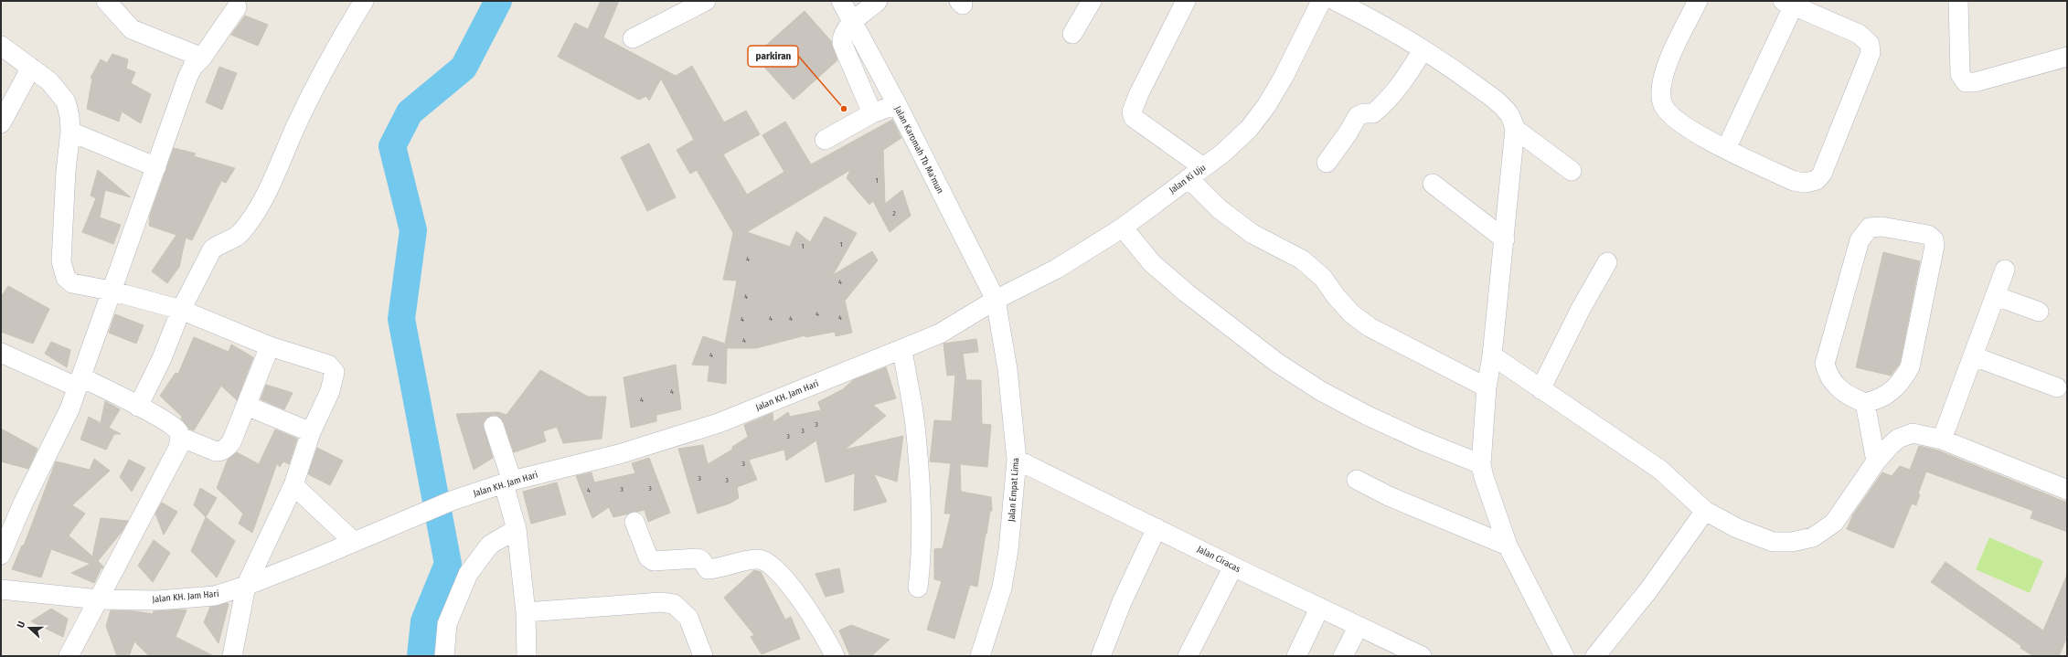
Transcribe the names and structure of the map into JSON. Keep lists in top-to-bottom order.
{
  "streets": {
    "street": [
      "Jalan Karomah Tb Ma'mun",
      "Jalan Ki Uju",
      "Jalan KH. Jam Hari",
      "Jalan Empat Lima",
      "Jalan Ciracas"
    ]
  },
  "crossings": [
    ["Jalan Karomah Tb Ma'mun", "Jalan Ki Uju"],
    ["Jalan Karomah Tb Ma'mun", "Jalan KH. Jam Hari"],
    ["Jalan Karomah Tb Ma'mun", "Jalan Empat Lima"],
    ["Jalan Ki Uju", "Jalan KH. Jam Hari"],
    ["Jalan Ki Uju", "Jalan Empat Lima"],
    ["Jalan KH. Jam Hari", "Jalan Empat Lima"],
    ["Jalan Empat Lima", "Jalan Ciracas"]
  ],
  "places": ["parkiran"],
  "house_numbers": [
    "1",
    "2",
    "1",
    "1",
    "4",
    "4",
    "4",
    "4",
    "4",
    "4",
    "4",
    "4",
    "4",
    "4",
    "4",
    "4",
    "3",
    "3",
    "3",
    "3",
    "3",
    "3",
    "3",
    "3",
    "4"
  ],
  "north": "left"
}
